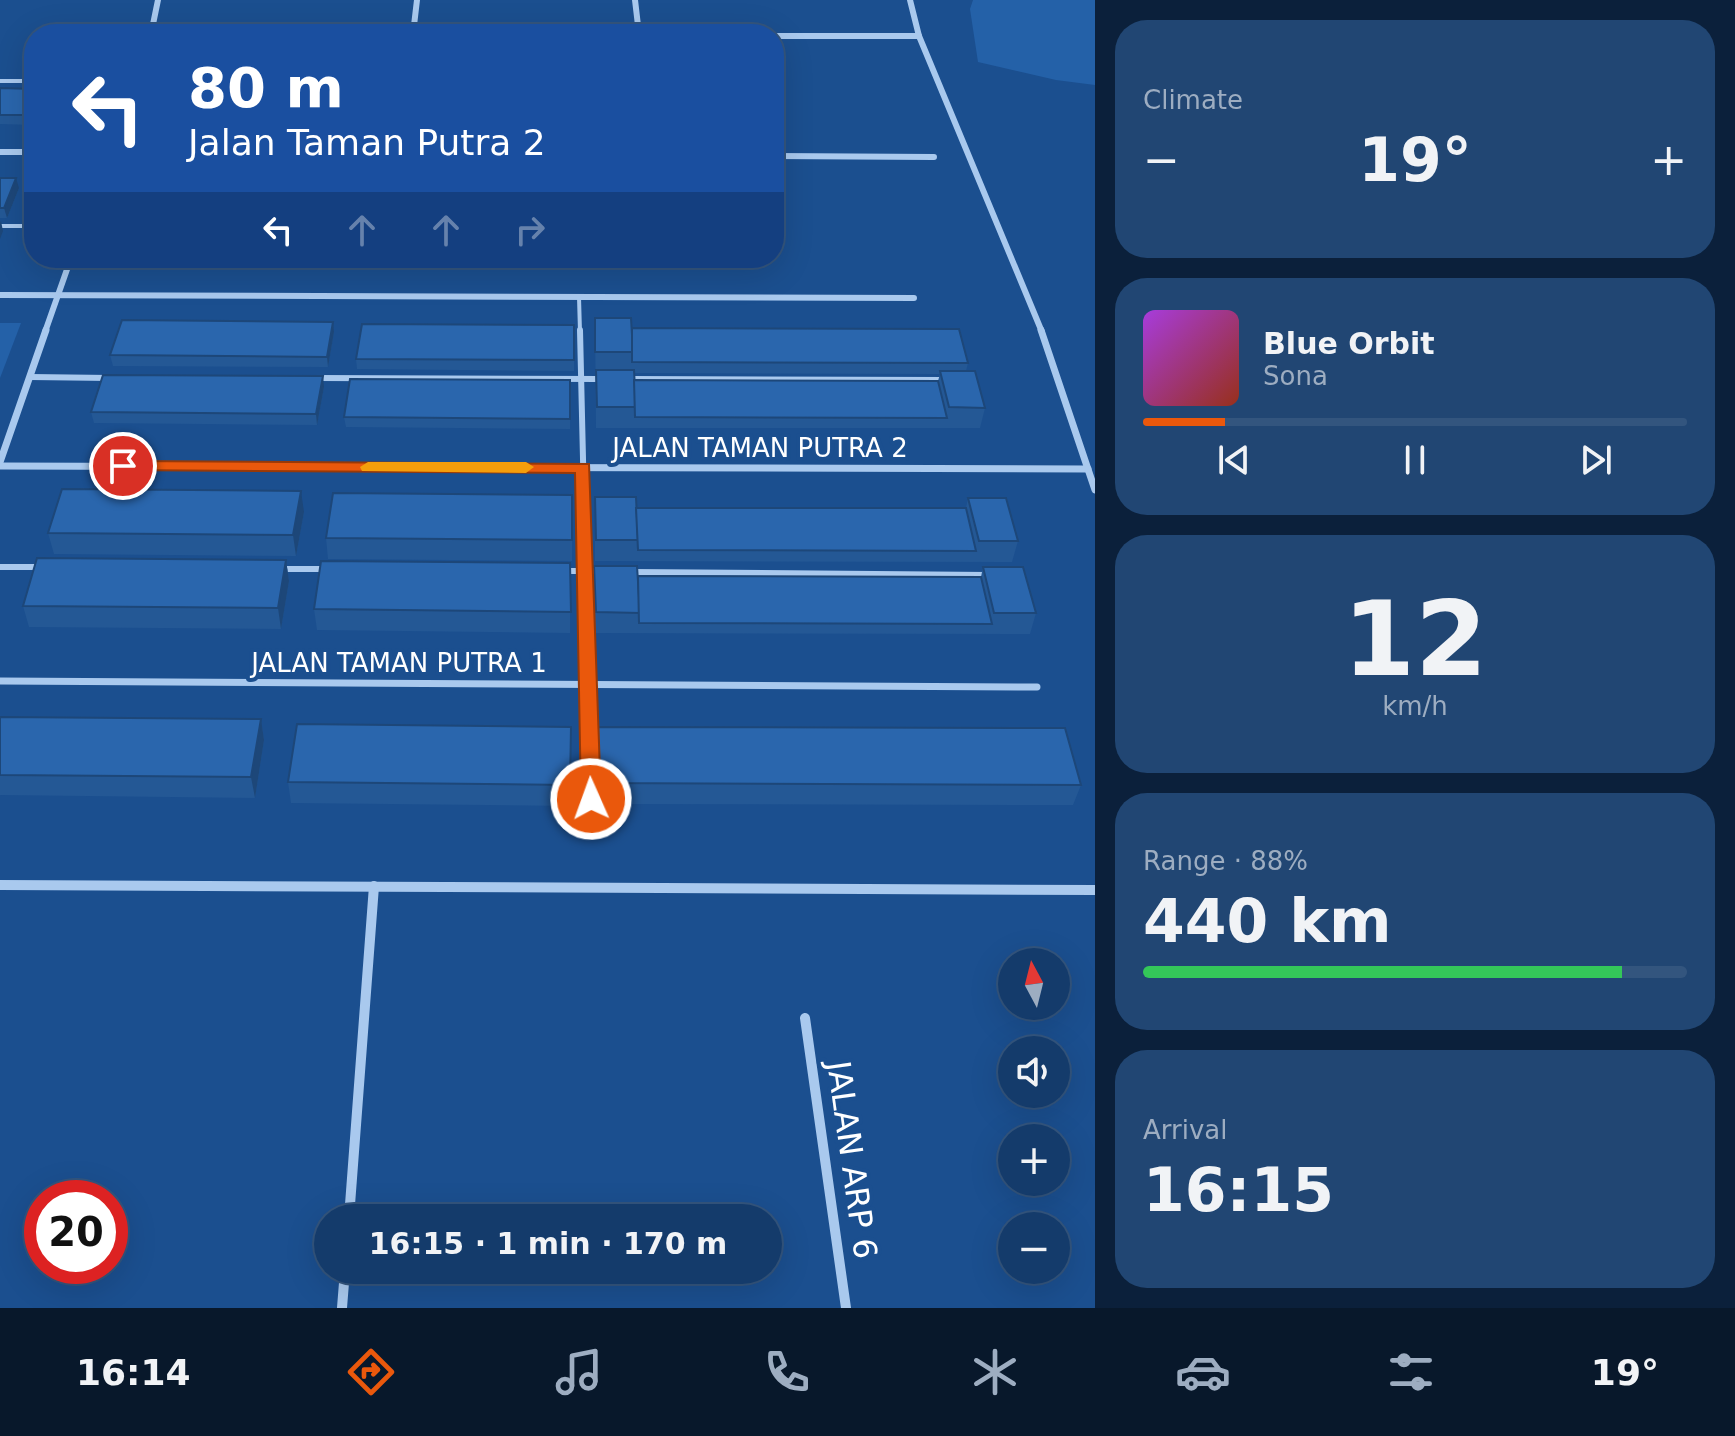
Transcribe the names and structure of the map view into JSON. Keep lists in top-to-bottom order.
{
  "streets": {
    "street": ["JALAN TAMAN PUTRA 2", "JALAN TAMAN PUTRA 1", "JALAN ARP 6"]
  },
  "north": "top",
  "page": {
    "tile": [
      "Climate",
      ["12", "km/h"],
      ["Range · 88%", "440 km"],
      ["Arrival", "16:15"]
    ],
    "turn": ["80 m", "Jalan Taman Putra 2"],
    "heat": ["−", "19°", "+"],
    "song": ["Blue Orbit", "Sona"],
    "map_buttons": ["+", "−"],
    "limit": "20",
    "trip": "16:15 · 1 min · 170 m",
    "tabs": ["16:14", "19°"]
  }
}
